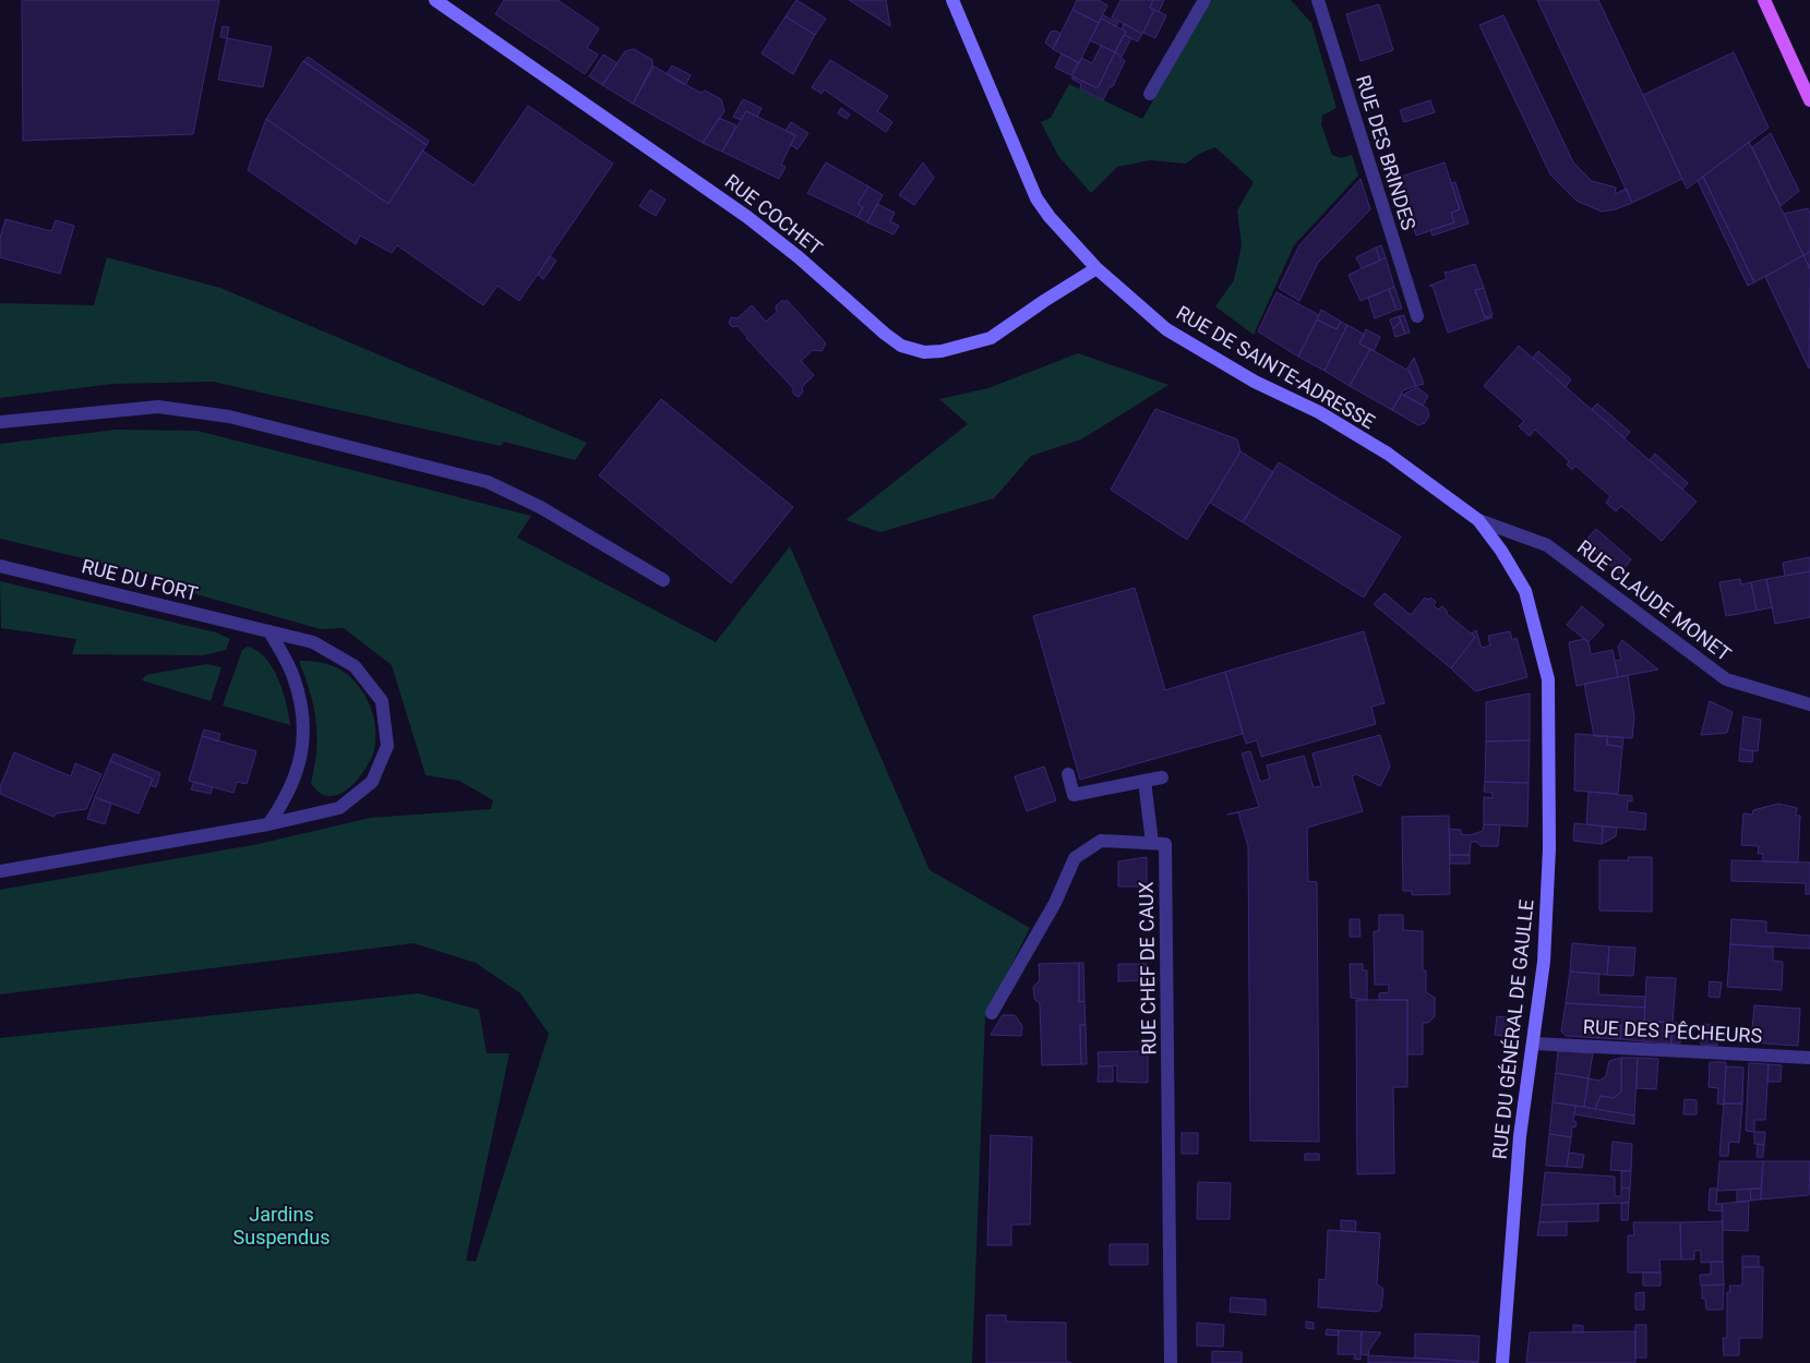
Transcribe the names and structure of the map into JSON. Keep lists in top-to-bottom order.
{
  "streets": {
    "main road": ["RUE COCHET", "RUE DE SAINTE-ADRESSE", "RUE DU GÉNÉRAL DE GAULLE"],
    "street": [
      "RUE DES BRINDES",
      "RUE DU FORT",
      "RUE CLAUDE MONET",
      "RUE CHEF DE CAUX",
      "RUE DES PÊCHEURS"
    ]
  },
  "crossings": [
    ["RUE COCHET", "RUE DE SAINTE-ADRESSE"],
    ["RUE DE SAINTE-ADRESSE", "RUE CLAUDE MONET"],
    ["RUE DE SAINTE-ADRESSE", "RUE DU GÉNÉRAL DE GAULLE"],
    ["RUE CLAUDE MONET", "RUE DU GÉNÉRAL DE GAULLE"],
    ["RUE DU GÉNÉRAL DE GAULLE", "RUE DES PÊCHEURS"]
  ],
  "parks": ["Jardins Suspendus"]
}
